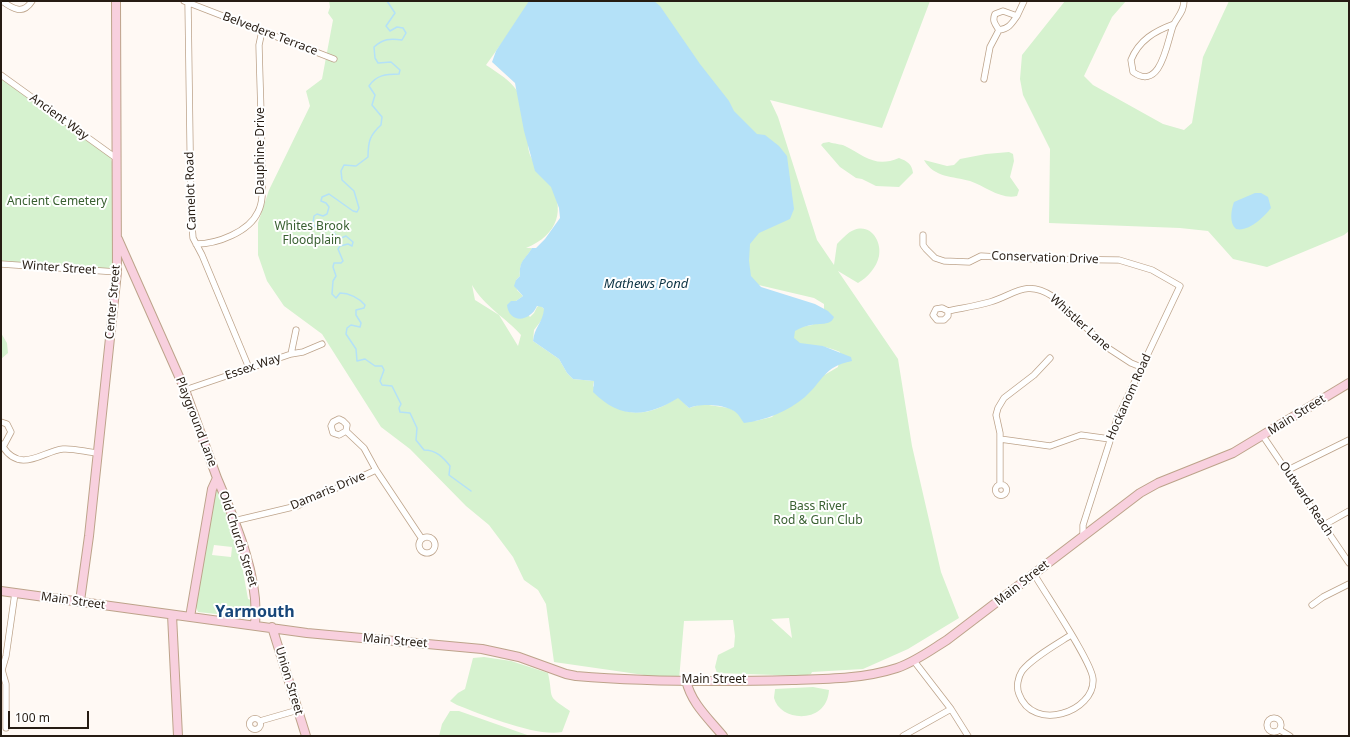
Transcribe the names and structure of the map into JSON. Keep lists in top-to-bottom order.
{
  "streets": {
    "main road": [
      "Center Street",
      "Main Street",
      "Playground Lane",
      "Old Church Street",
      "Union Street"
    ],
    "street": [
      "Belvedere Terrace",
      "Ancient Way",
      "Dauphine Drive",
      "Camelot Road",
      "Conservation Drive",
      "Winter Street",
      "Whistler Lane",
      "Essex Way",
      "Hockanom Road",
      "Damaris Drive",
      "Outward Reach"
    ]
  },
  "crossings": [
    ["Belvedere Terrace", "Dauphine Drive"],
    ["Belvedere Terrace", "Camelot Road"],
    ["Ancient Way", "Center Street"],
    ["Dauphine Drive", "Camelot Road"],
    ["Camelot Road", "Essex Way"],
    ["Conservation Drive", "Hockanom Road"],
    ["Winter Street", "Center Street"],
    ["Center Street", "Main Street"],
    ["Center Street", "Playground Lane"],
    ["Whistler Lane", "Hockanom Road"],
    ["Essex Way", "Playground Lane"],
    ["Hockanom Road", "Main Street"],
    ["Main Street", "Playground Lane"],
    ["Main Street", "Outward Reach"],
    ["Main Street", "Old Church Street"],
    ["Main Street", "Union Street"],
    ["Playground Lane", "Old Church Street"],
    ["Damaris Drive", "Old Church Street"]
  ],
  "districts": ["Yarmouth"],
  "water": ["Mathews Pond"],
  "parks": ["Ancient Cemetery", "Whites Brook Floodplain", "Bass River Rod & Gun Club"],
  "scale_bar": "100 m"
}
